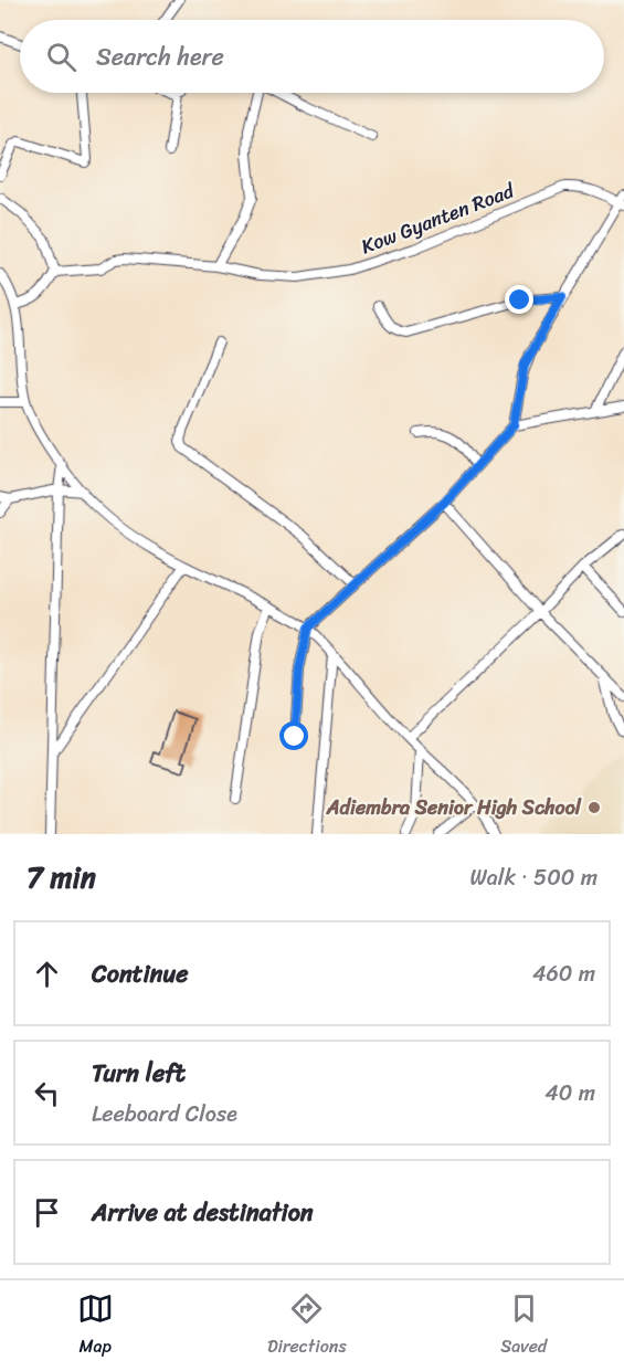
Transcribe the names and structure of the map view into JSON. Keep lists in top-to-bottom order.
{
  "streets": {
    "street": ["Kow Gyanten Road"]
  },
  "places": ["Adiembra Senior High School"],
  "page": {
    "search": "Search here",
    "heading": ["7 min", "Walk · 500 m"],
    "list": [
      ["Continue", "460 m"],
      ["Turn left", "Leeboard Close", "40 m"],
      "Arrive at destination"
    ],
    "nav": ["Map", "Directions", "Saved"]
  }
}
